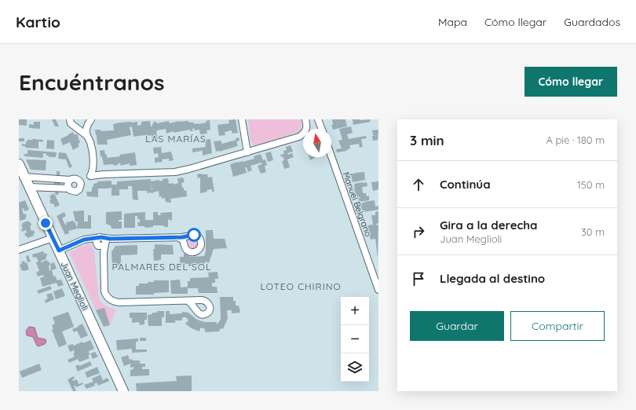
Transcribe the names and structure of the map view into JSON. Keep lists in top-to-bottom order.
{
  "streets": {
    "main road": ["Juan Meglioli"],
    "street": ["Manuel Belgrano"]
  },
  "districts": ["LAS MARÍAS", "PALMARES DEL SOL", "LOTEO CHIRINO"],
  "north": "top",
  "page": {
    "header": "Kartio",
    "nav": ["Mapa", "Cómo llegar", "Guardados"],
    "buttons": [
      "Cómo llegar",
      ["Guardar", "Compartir"]
    ],
    "title": "Encuéntranos",
    "heading": ["3 min", "A pie · 180 m"],
    "list": [
      ["Continúa", "150 m"],
      ["Gira a la derecha", "Juan Meglioli", "30 m"],
      "Llegada al destino"
    ],
    "map_buttons": ["+", "−"]
  }
}
